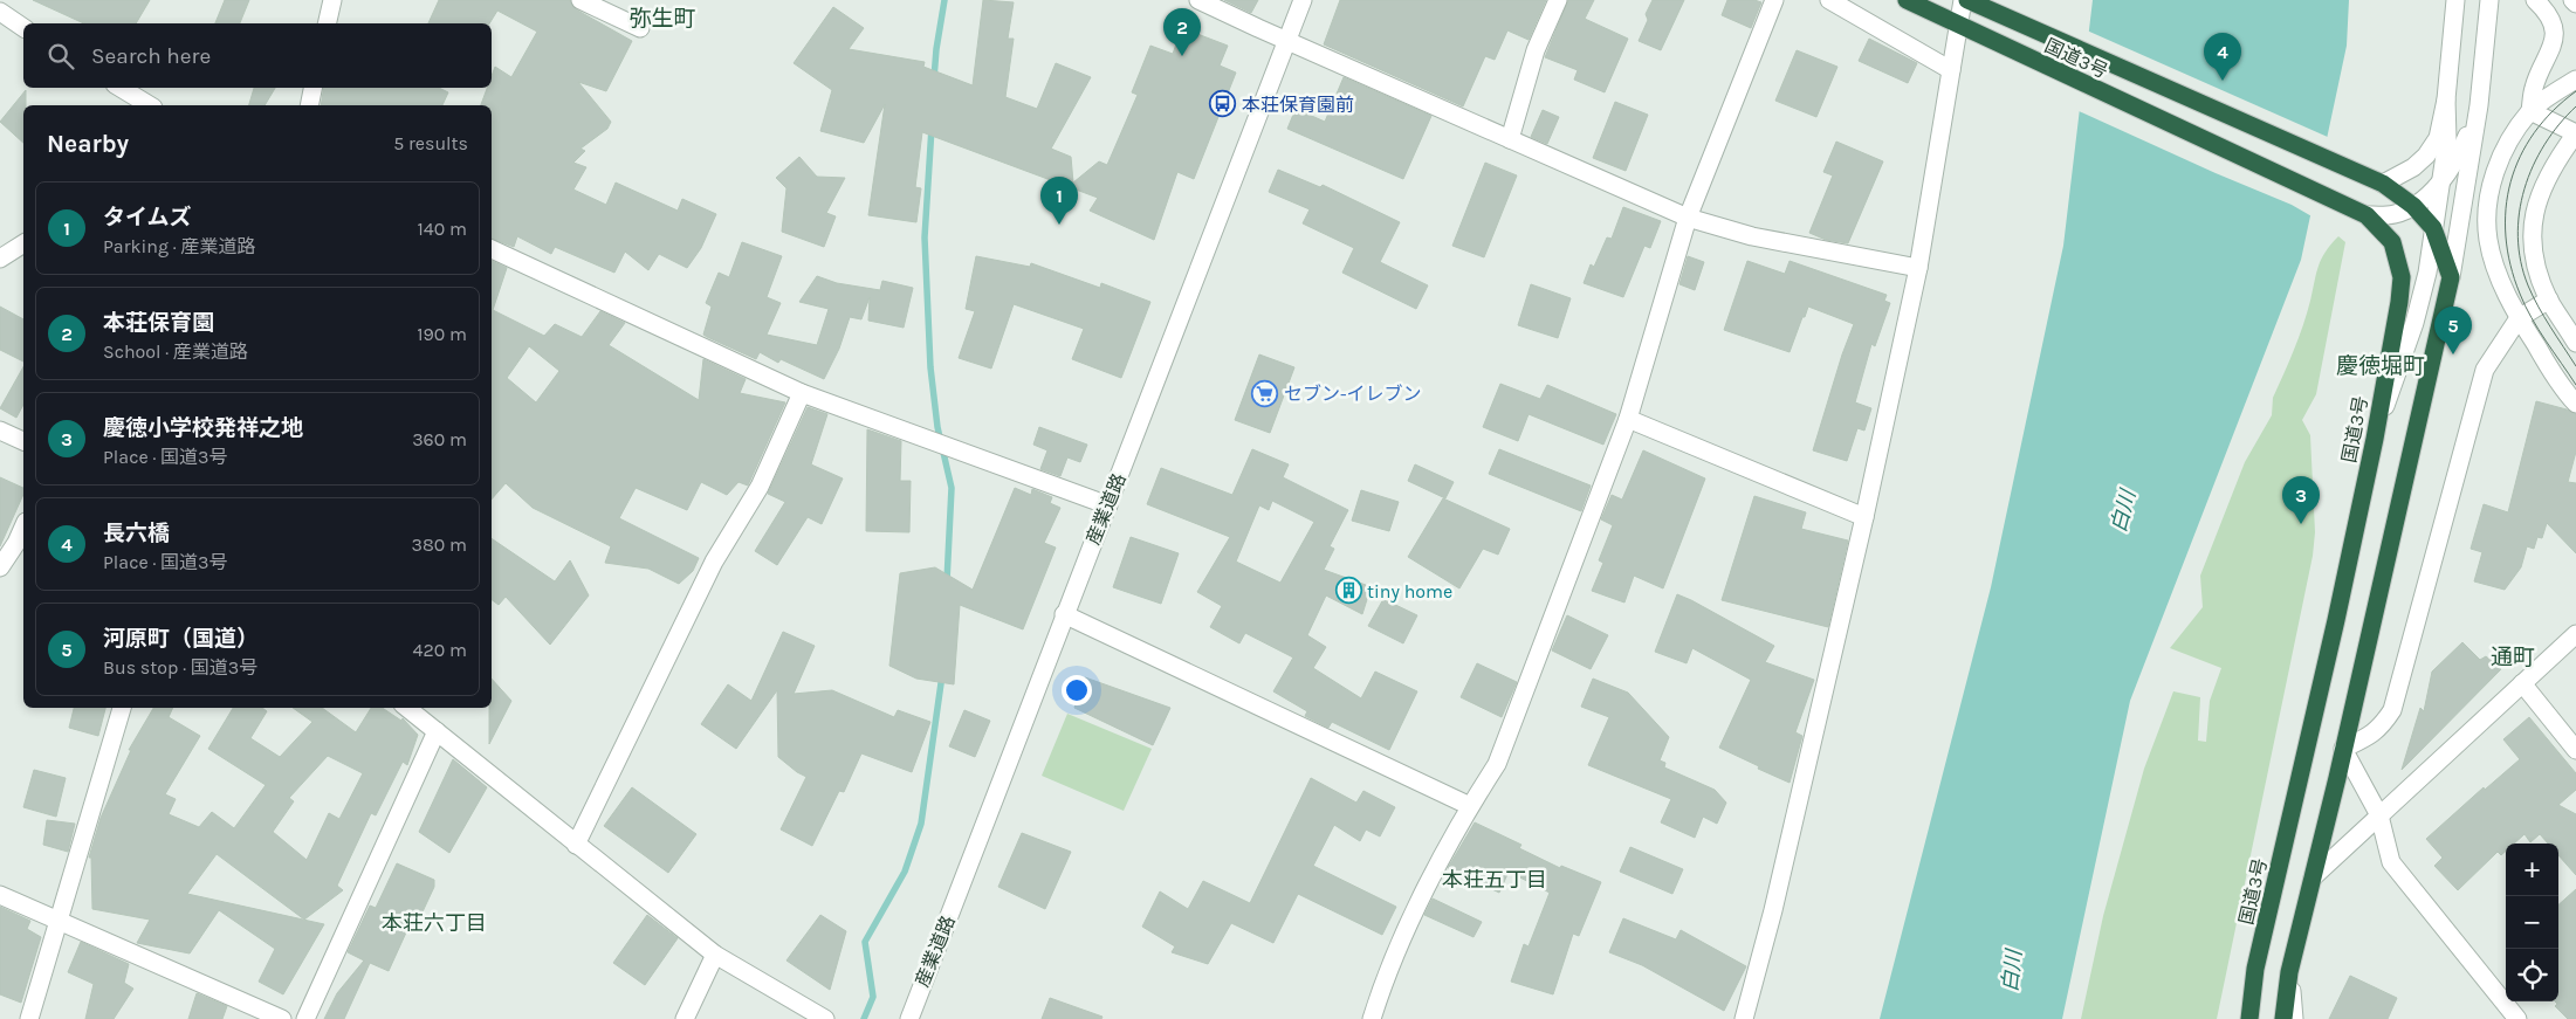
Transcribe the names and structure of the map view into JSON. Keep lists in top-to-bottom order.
{
  "streets": {
    "highway": ["国道3号"],
    "street": ["産業道路"]
  },
  "districts": [
    "弥生町",
    "慶徳堀町",
    "通町",
    "本荘五丁目",
    "本荘六丁目"
  ],
  "water": ["白川"],
  "places": {
    "bus stop": ["本荘保育園前"],
    "supermarket": ["セブン-イレブン"],
    "building": ["tiny home"]
  },
  "page": {
    "pins": [
      "2",
      "4",
      "1",
      "5",
      "3"
    ],
    "search": "Search here",
    "heading": ["Nearby", "5 results"],
    "list": [
      {
        "mark": "1",
        "name": "タイムズ",
        "note": "Parking · 産業道路",
        "value": "140 m"
      },
      {
        "mark": "2",
        "name": "本荘保育園",
        "note": "School · 産業道路",
        "value": "190 m"
      },
      {
        "mark": "3",
        "name": "慶徳小学校発祥之地",
        "note": "Place · 国道3号",
        "value": "360 m"
      },
      {
        "mark": "4",
        "name": "長六橋",
        "note": "Place · 国道3号",
        "value": "380 m"
      },
      {
        "mark": "5",
        "name": "河原町（国道）",
        "note": "Bus stop · 国道3号",
        "value": "420 m"
      }
    ],
    "map_buttons": ["+", "−"]
  }
}
